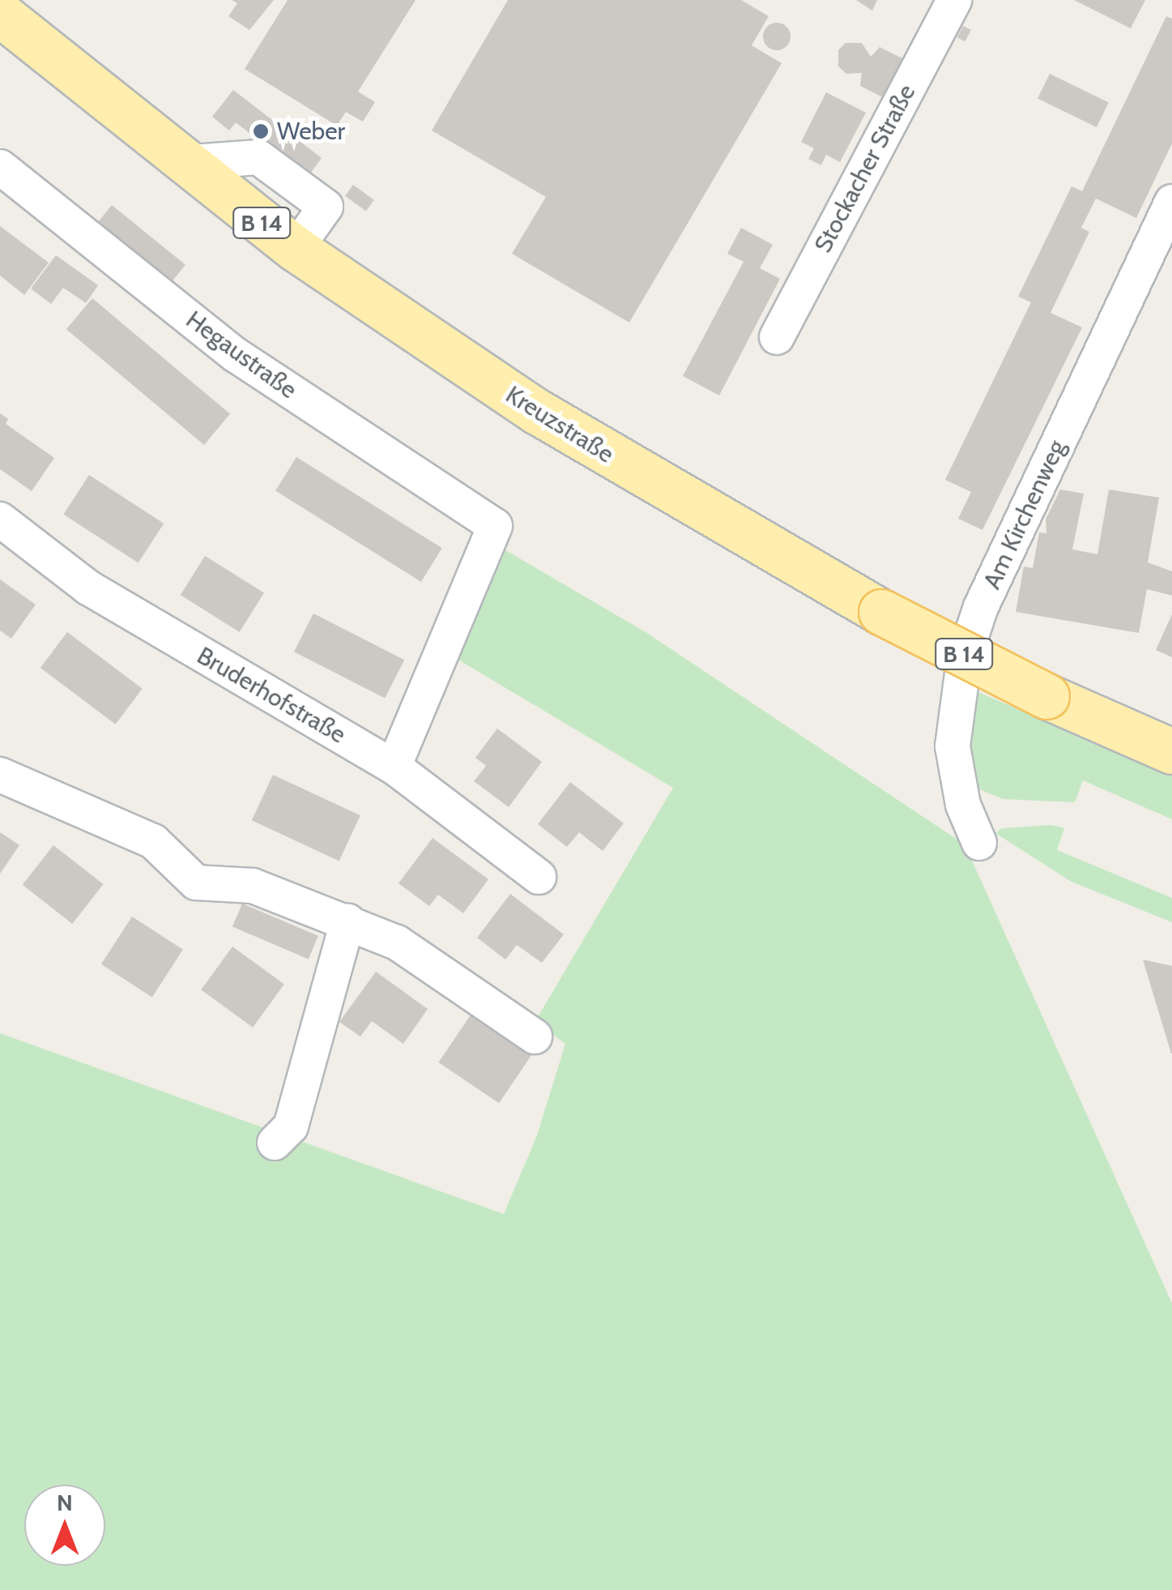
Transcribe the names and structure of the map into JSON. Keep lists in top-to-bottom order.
{
  "streets": {
    "main road": ["B 14", "Kreuzstraße"],
    "street": [
      "Stockacher Straße",
      "Hegaustraße",
      "Am Kirchenweg",
      "Bruderhofstraße"
    ]
  },
  "crossings": [
    ["Hegaustraße", "Bruderhofstraße"]
  ],
  "places": ["Weber"],
  "north": "top"
}
